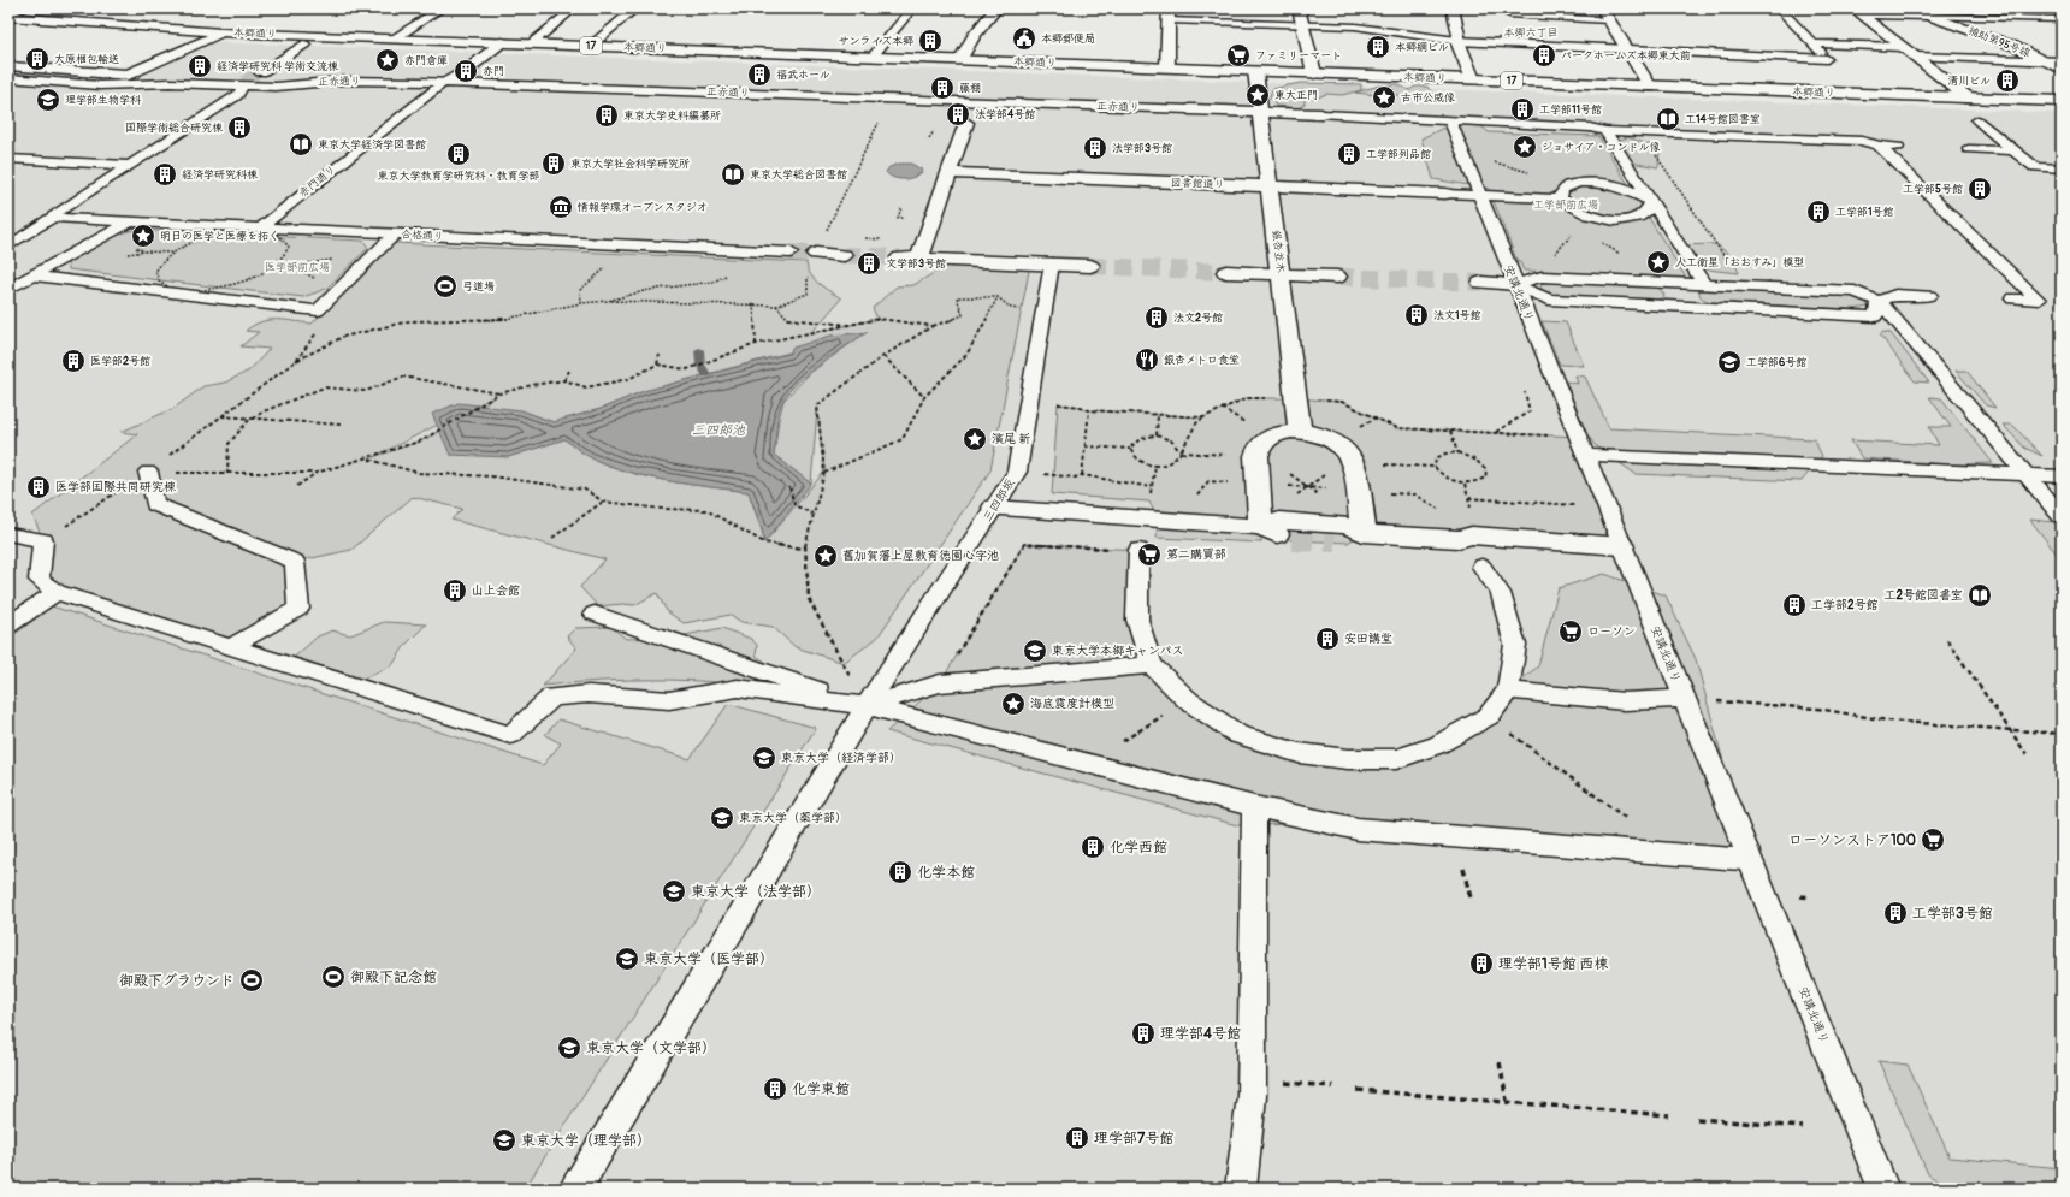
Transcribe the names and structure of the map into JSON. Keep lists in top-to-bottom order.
{
  "streets": {
    "main road": [
      "本郷通り",
      "補助第95号線",
      "17",
      "正赤通り",
      "図書館通り",
      "銀杏並木"
    ],
    "lane": [
      "赤門通り",
      "合格通り",
      "安講北通り",
      "三四郎坂"
    ]
  },
  "crossings": [
    ["本郷通り", "銀杏並木"],
    ["正赤通り", "赤門通り"],
    ["正赤通り", "銀杏並木"],
    ["正赤通り", "安講北通り"],
    ["赤門通り", "合格通り"],
    ["図書館通り", "銀杏並木"]
  ],
  "districts": ["本郷六丁目"],
  "water": ["三四郎池"],
  "parks": ["工学部前広場", "医学部前広場"],
  "places": {
    "public building": ["本郷郵便局"],
    "building": [
      "サンライズ本郷",
      "本郷綱ビル",
      "パークホームズ本郷東大前",
      "大原梱包輸送",
      "経済学研究科 学術交流棟",
      "赤門",
      "福武ホール",
      "清川ビル",
      "藤棚",
      "工学部11号館",
      "法学部4号館",
      "東京大学史料編纂所",
      "国際学術総合研究棟",
      "法学部3号館",
      "東京大学教育学研究科・教育学部",
      "工学部列品館",
      "東京大学社会科学研究所",
      "経済学研究科棟",
      "工学部5号館",
      "工学部1号館",
      "文学部3号館",
      "法文1号館",
      "法文2号館",
      "医学部2号館",
      "医学部国際共同研究棟",
      "山上会館",
      "工学部2号館",
      "安田講堂",
      "化学西館",
      "化学本館",
      "工学部3号館",
      "理学部1号館 西棟",
      "理学部4号館",
      "化学東館",
      "理学部7号館"
    ],
    "supermarket": [
      "ファミリーマート",
      "第二購買部",
      "ローソン",
      "ローソンストア100"
    ],
    "place": [
      "赤門倉庫",
      "東大正門",
      "古市公威像",
      "ジョサイア・コンドル像",
      "明日の医学と医療を拓く",
      "人工衛星「おおすみ」模型",
      "濱尾 新",
      "舊加賀藩上屋敷育徳園心字池",
      "海底震度計模型"
    ],
    "school or university": [
      "理学部生物学科",
      "工学部6号館",
      "東京大学本郷キャンパス",
      "東京大学（経済学部）",
      "東京大学（薬学部）",
      "東京大学（法学部）",
      "東京大学（医学部）",
      "東京大学（文学部）",
      "東京大学（理学部）"
    ],
    "library": [
      "工14号館図書室",
      "東京大学経済学図書館",
      "東京大学総合図書館",
      "工2号館図書室"
    ],
    "museum": ["情報学環オープンスタジオ"],
    "sports": ["弓道場", "御殿下記念館", "御殿下グラウンド"],
    "restaurant": ["銀杏メトロ食堂"]
  }
}
